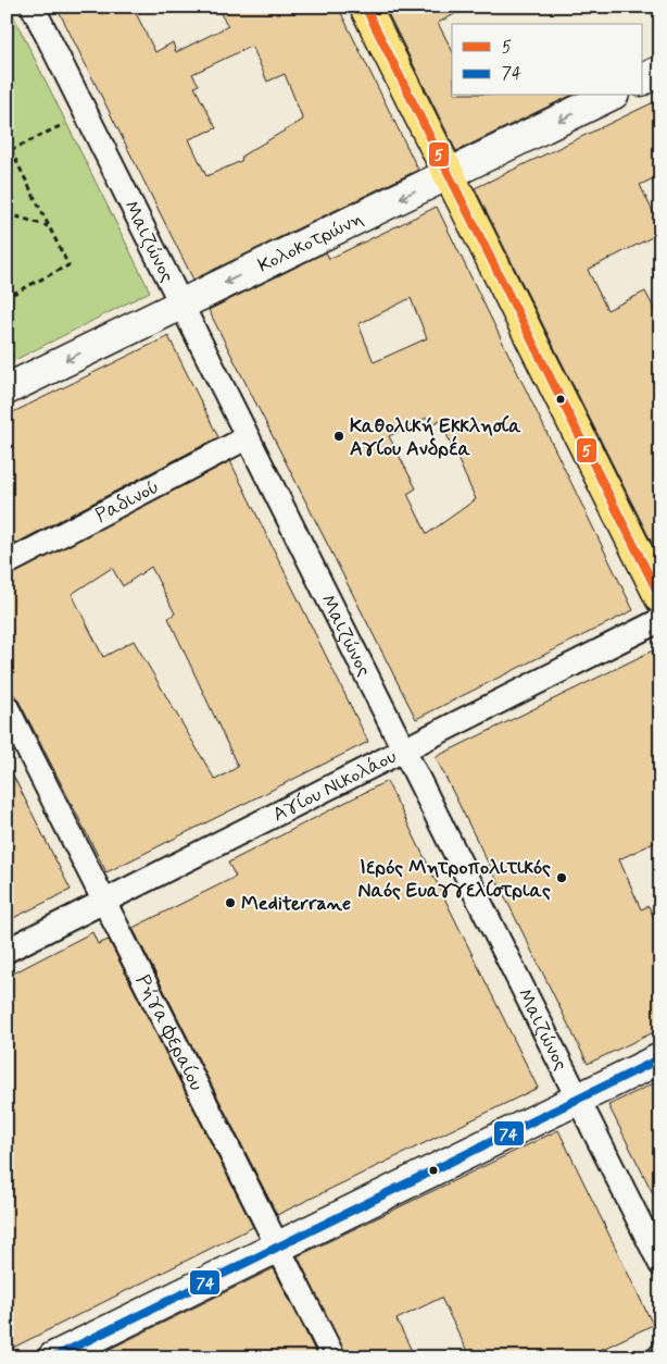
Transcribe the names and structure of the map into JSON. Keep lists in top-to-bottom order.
{
  "streets": {
    "main road": ["Κολοκοτρώνη"],
    "street": [
      "Μαιζώνος",
      "Ραδινού",
      "Αγίου Νικολάου",
      "Ρήγα Φεραίου"
    ]
  },
  "crossings": [
    ["Μαιζώνος", "Κολοκοτρώνη"],
    ["Μαιζώνος", "Ραδινού"],
    ["Μαιζώνος", "Αγίου Νικολάου"],
    ["Αγίου Νικολάου", "Ρήγα Φεραίου"]
  ],
  "one_way": ["Κολοκοτρώνη"],
  "places": ["Καθολική Εκκλησία Αγίου Ανδρέα", "Ιερός Μητροπολιτικός Ναός Ευαγγελίστριας", "Mediterrane"],
  "lines": ["transit line 5", "transit line 74"],
  "legend": ["5", "74"]
}
